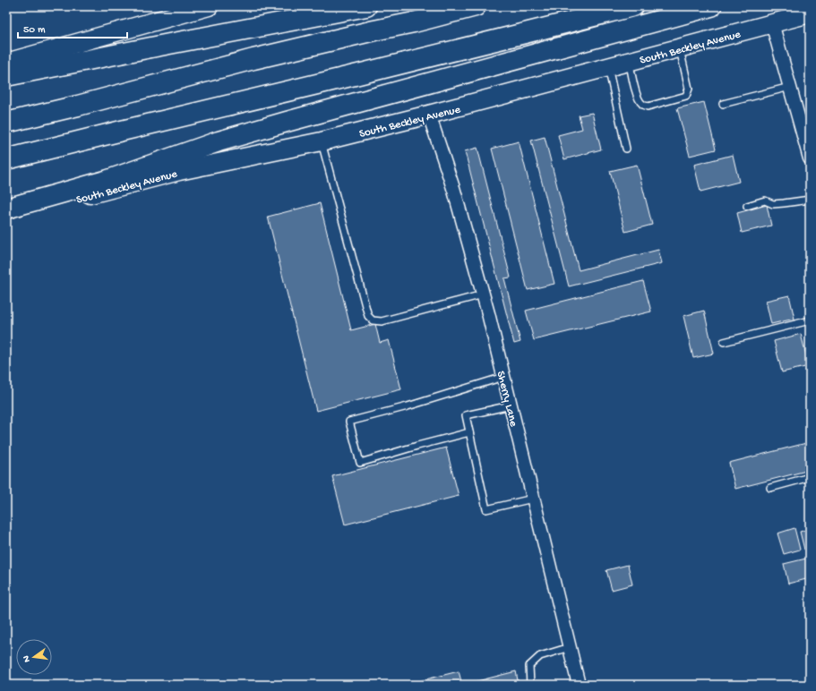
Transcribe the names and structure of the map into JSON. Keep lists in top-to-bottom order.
{
  "streets": {
    "main road": ["South Beckley Avenue"],
    "street": ["Sherry Lane"]
  },
  "crossings": [
    ["South Beckley Avenue", "Sherry Lane"]
  ],
  "scale_bar": "50 m",
  "north": "left"
}
